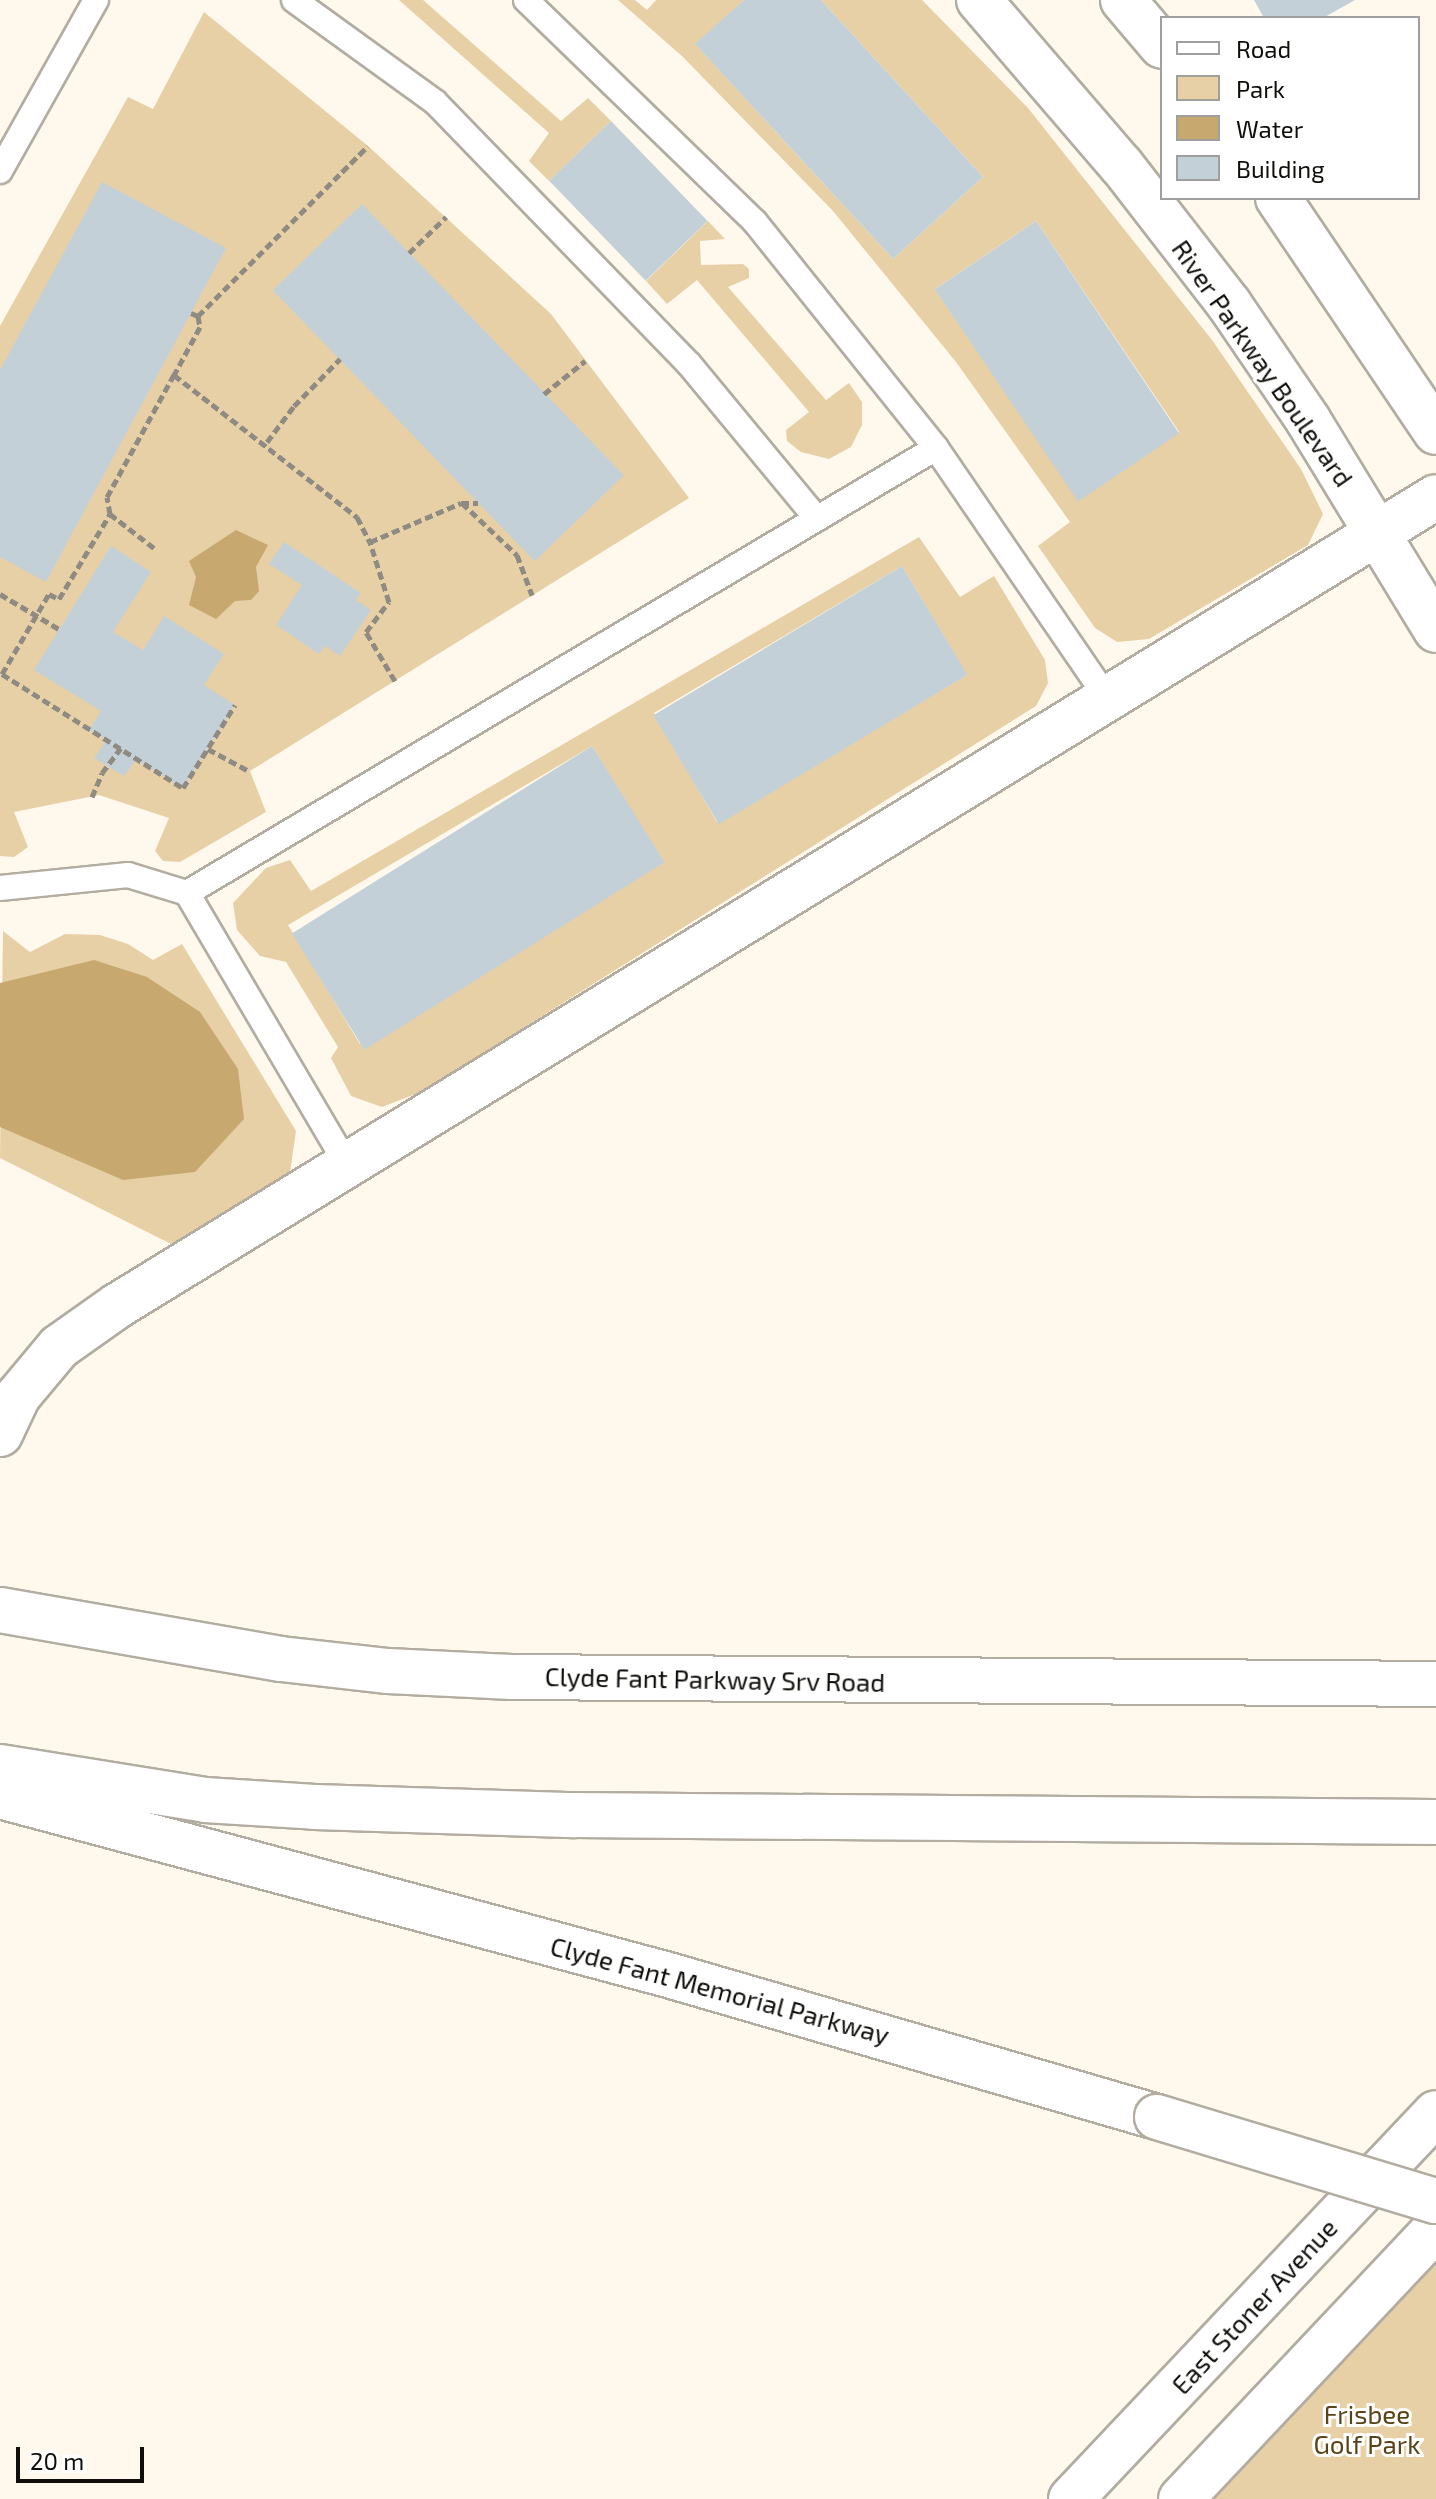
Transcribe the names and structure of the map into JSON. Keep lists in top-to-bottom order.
{
  "streets": {
    "street": [
      "River Parkway Boulevard",
      "Clyde Fant Parkway Srv Road",
      "Clyde Fant Memorial Parkway",
      "East Stoner Avenue"
    ]
  },
  "parks": ["Frisbee Golf Park"],
  "legend": [
    "Road",
    "Park",
    "Water",
    "Building"
  ],
  "scale_bar": "20 m"
}
